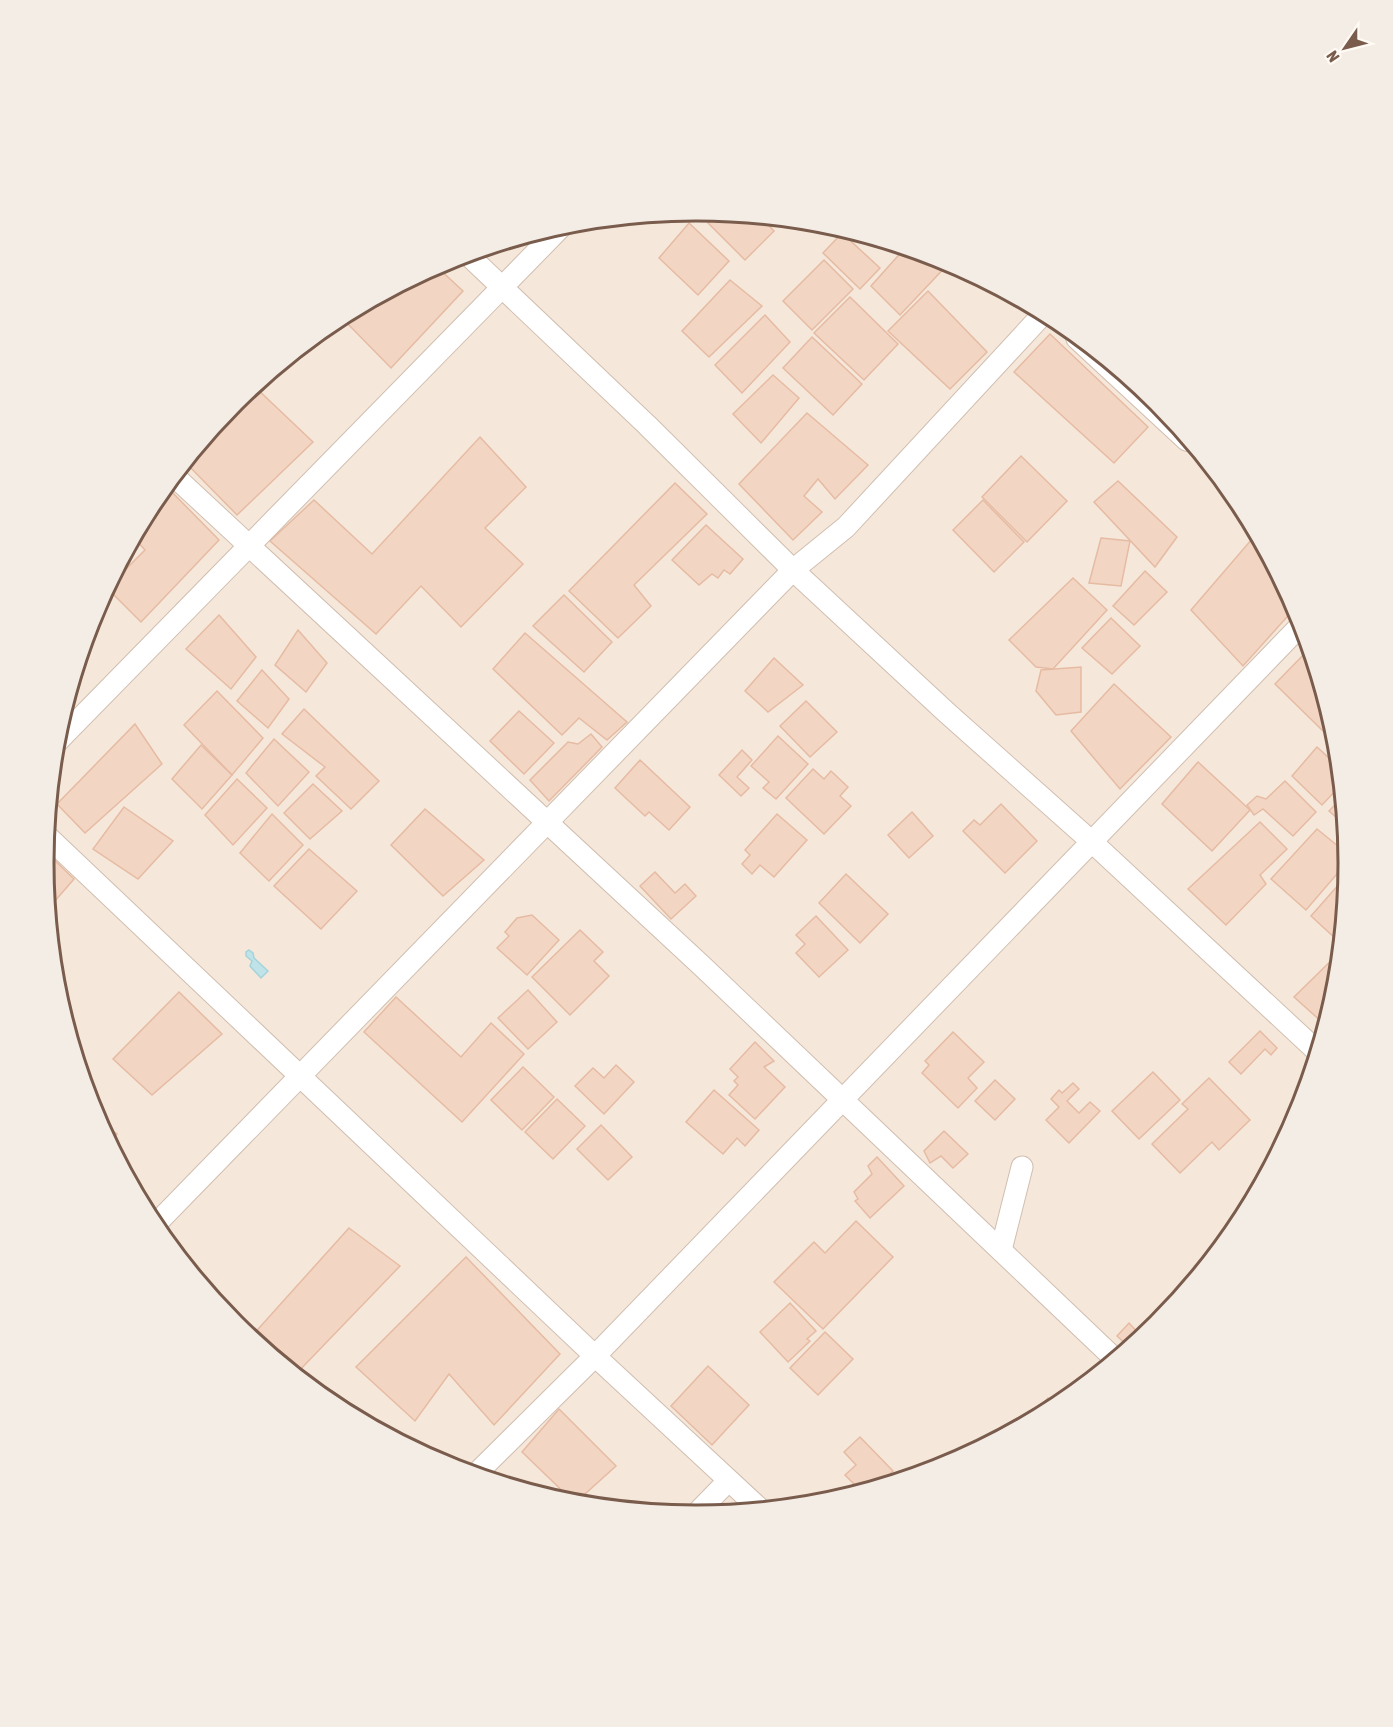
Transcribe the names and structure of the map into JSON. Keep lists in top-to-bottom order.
{
  "north": "bottom left"
}
